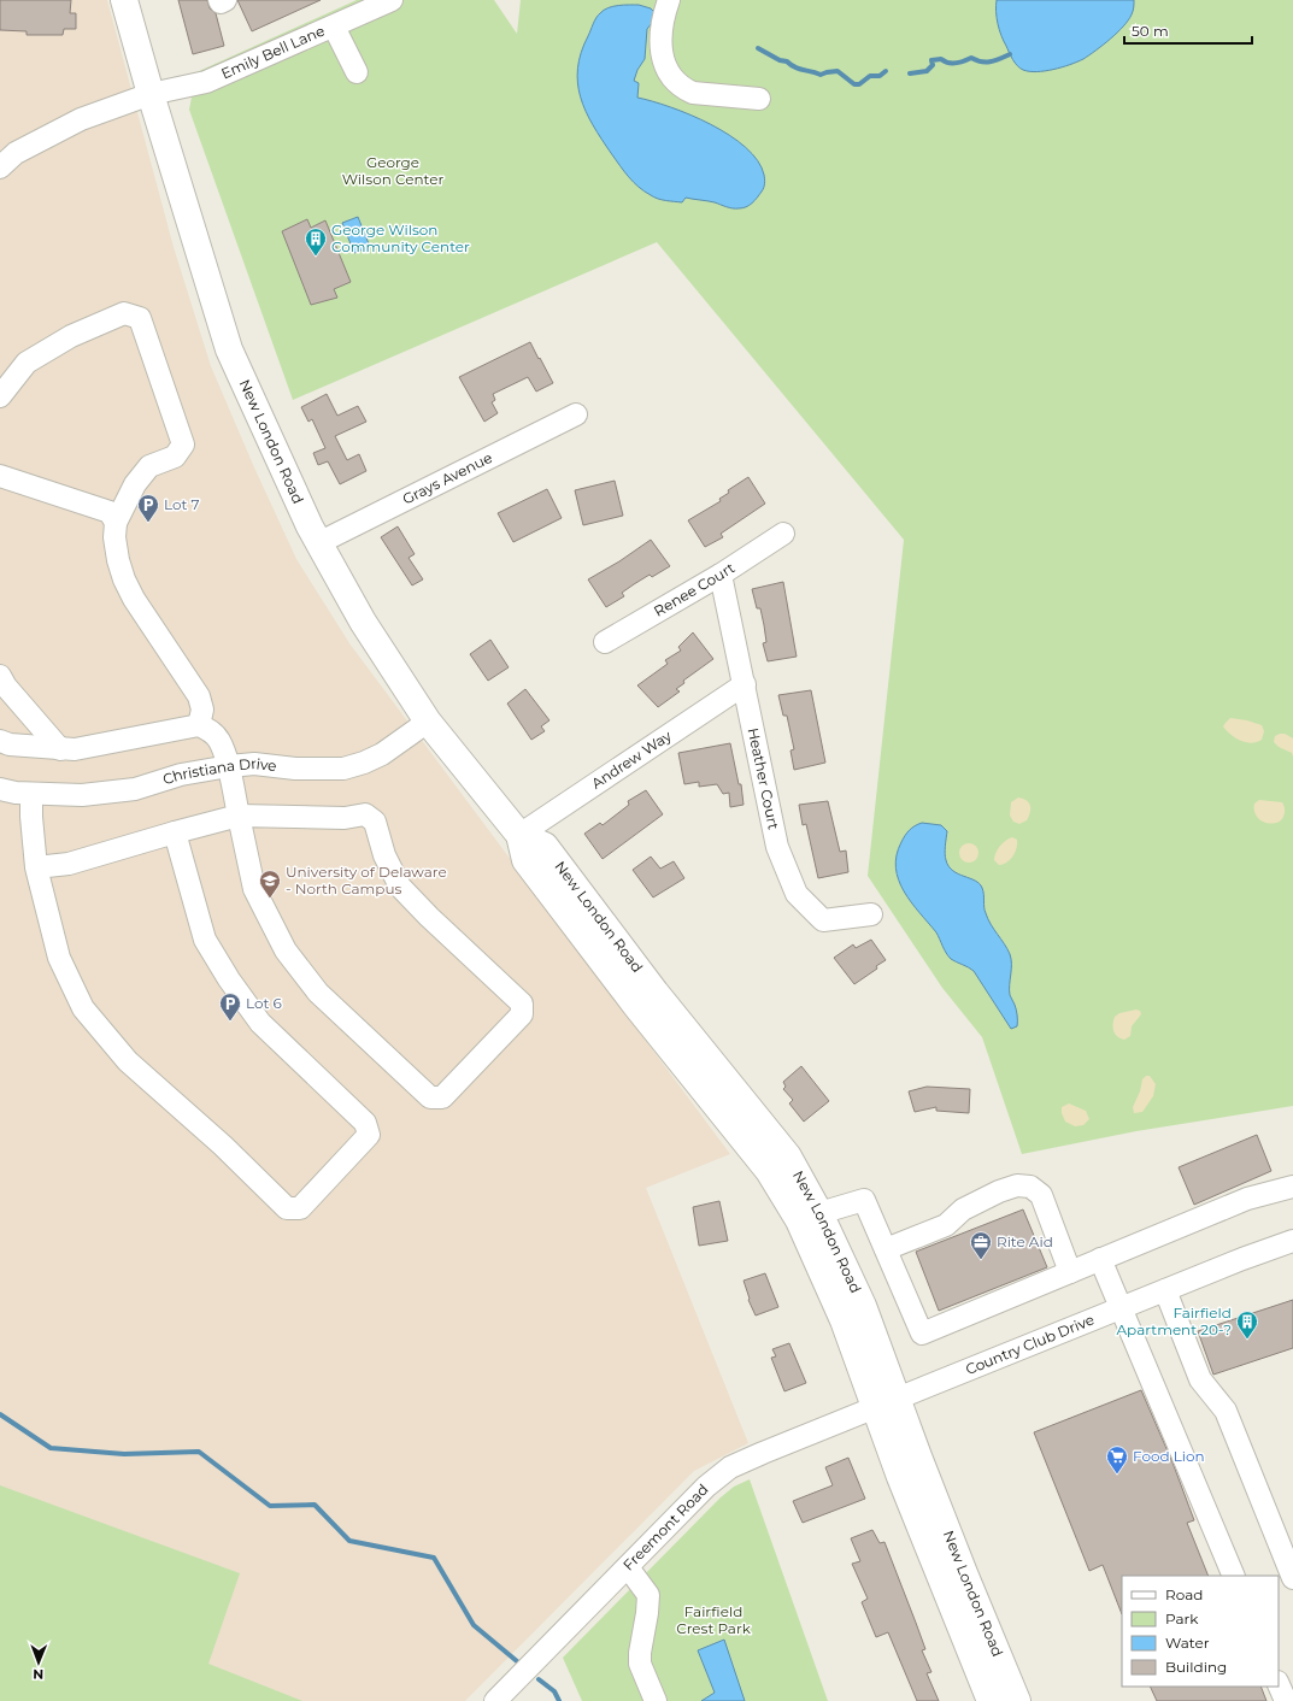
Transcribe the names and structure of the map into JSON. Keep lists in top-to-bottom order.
{
  "streets": {
    "main road": ["New London Road"],
    "street": [
      "Emily Bell Lane",
      "Grays Avenue",
      "Renee Court",
      "Andrew Way",
      "Christiana Drive",
      "Heather Court",
      "Country Club Drive",
      "Freemont Road"
    ]
  },
  "crossings": [
    ["Emily Bell Lane", "New London Road"],
    ["New London Road", "Grays Avenue"],
    ["New London Road", "Andrew Way"],
    ["New London Road", "Christiana Drive"],
    ["New London Road", "Country Club Drive"],
    ["New London Road", "Freemont Road"],
    ["Renee Court", "Heather Court"],
    ["Andrew Way", "Heather Court"],
    ["Country Club Drive", "Freemont Road"]
  ],
  "parks": ["George Wilson Center", "Fairfield Crest Park"],
  "places": {
    "building": ["George Wilson Community Center", "Fairfield Apartment 20-?"],
    "parking": ["Lot 7", "Lot 6"],
    "school or university": ["University of Delaware - North Campus"],
    "office": ["Rite Aid"],
    "supermarket": ["Food Lion"]
  },
  "legend": [
    "Road",
    "Park",
    "Water",
    "Building"
  ],
  "scale_bar": "50 m",
  "north": "bottom"
}
